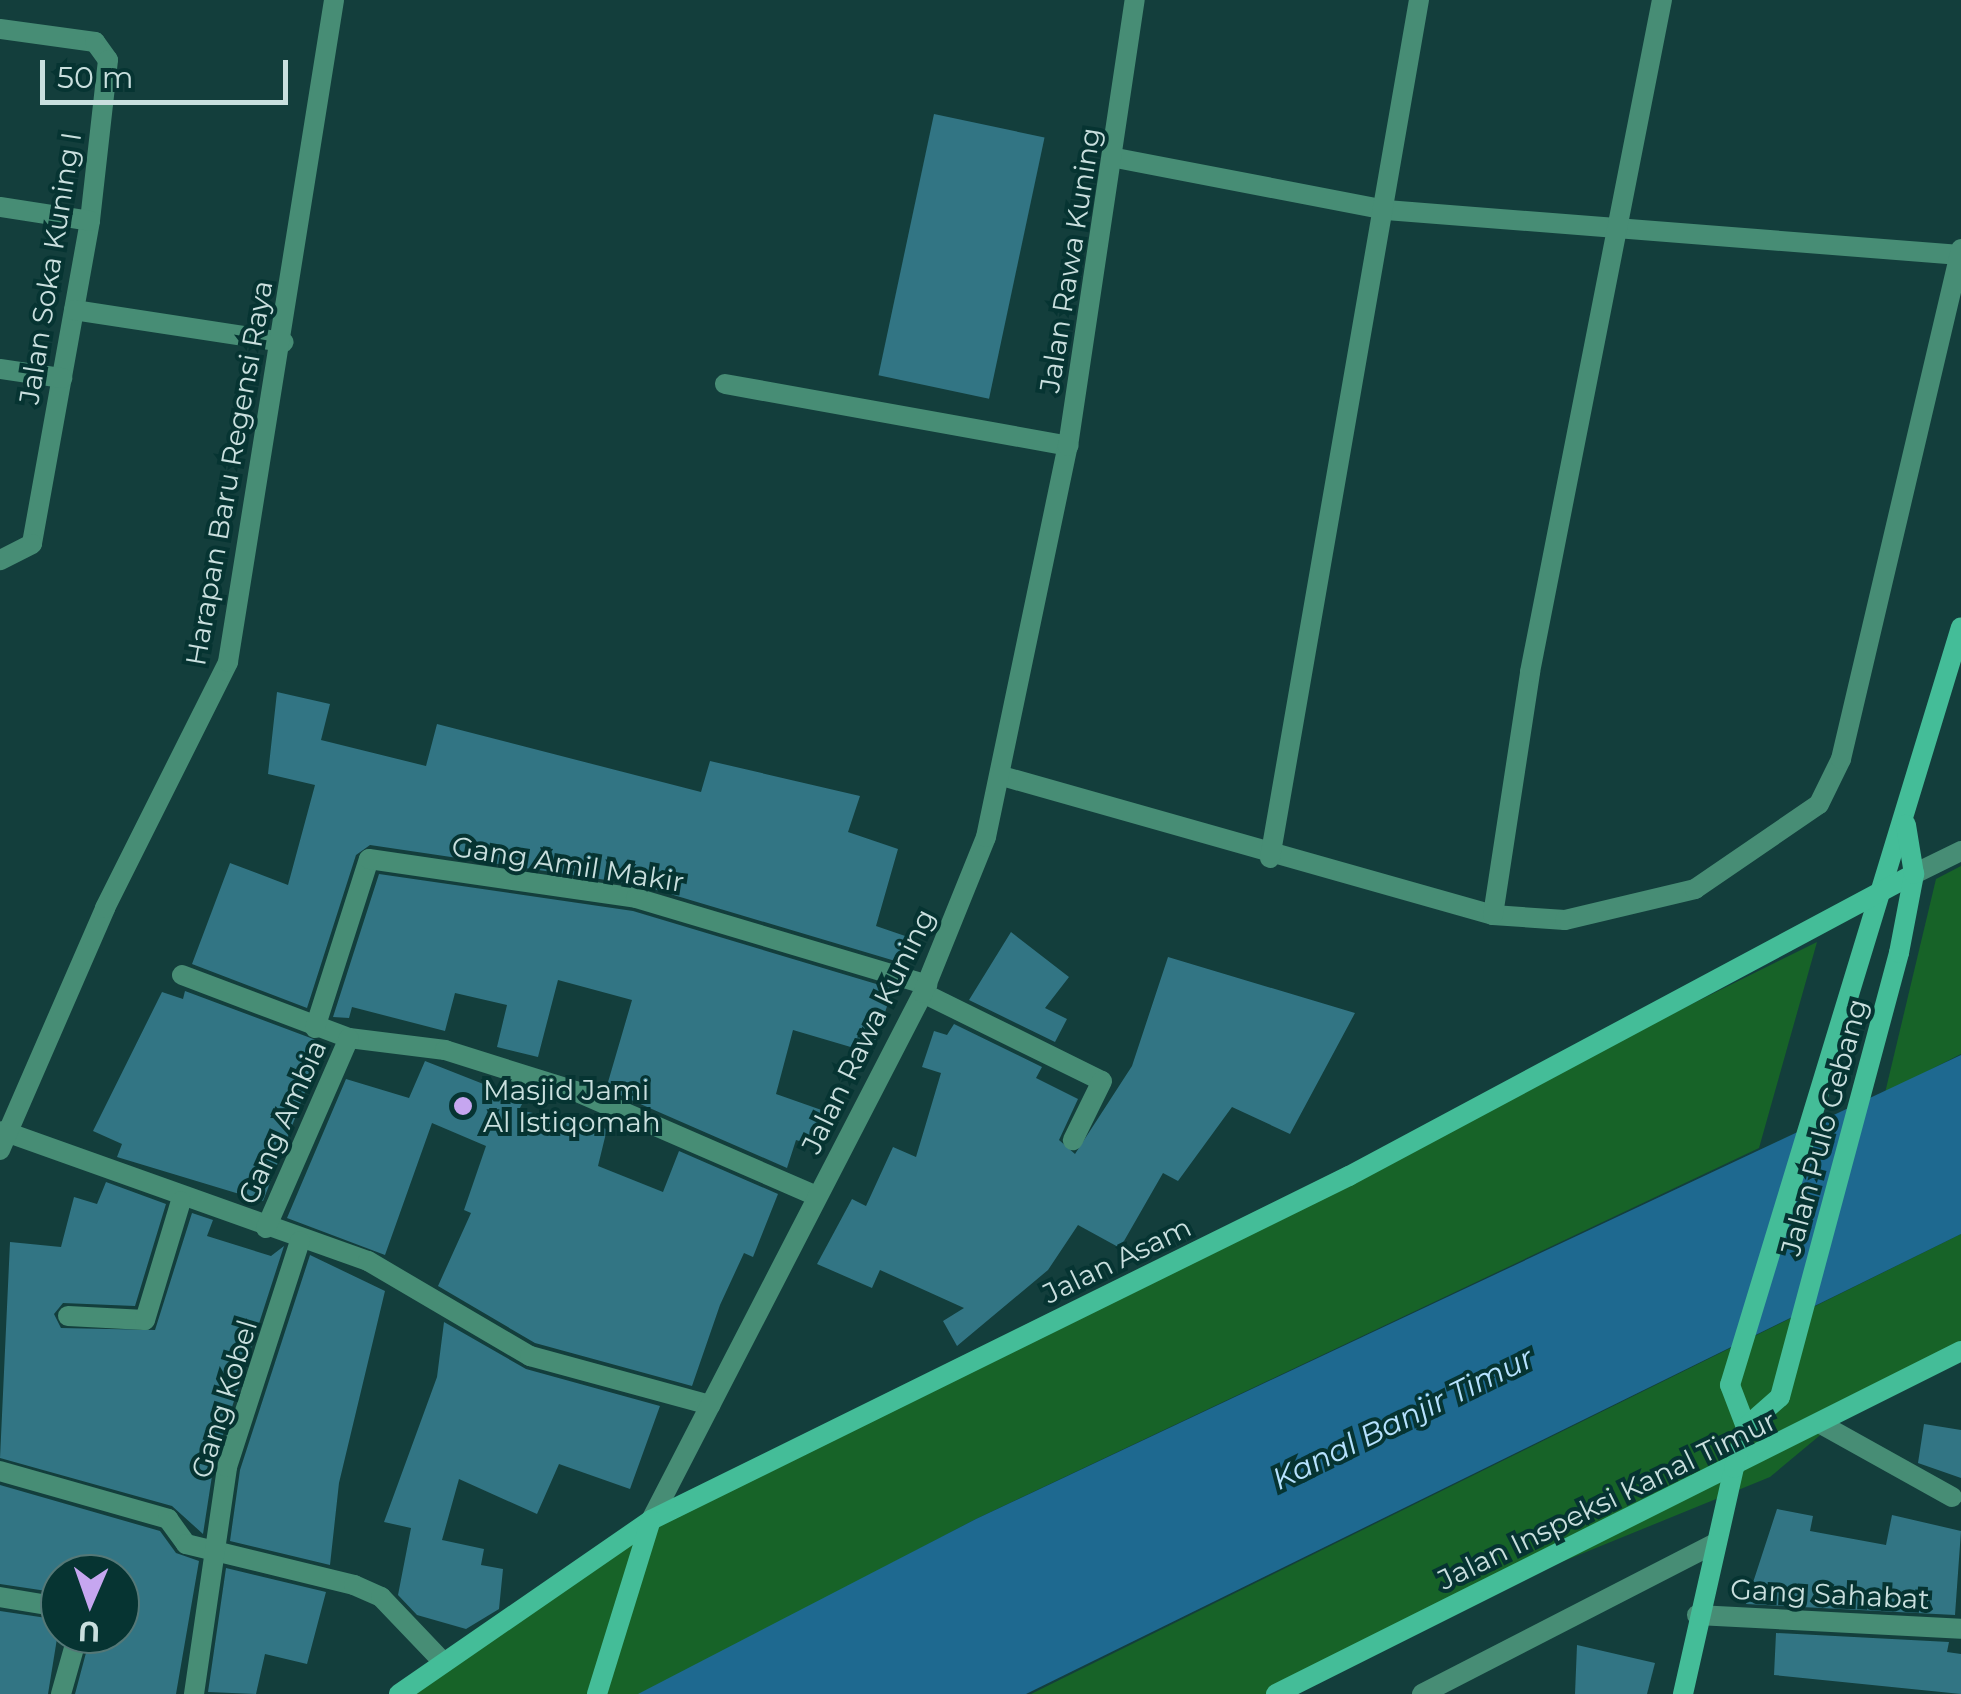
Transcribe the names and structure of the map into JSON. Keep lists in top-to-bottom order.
{
  "streets": {
    "street": [
      "Jalan Rawa Kuning",
      "Jalan Soka Kuning I",
      "Harapan Baru Regensi Raya",
      "Gang Amil Makir",
      "Gang Ambia",
      "Jalan Pulo Gebang",
      "Jalan Asam",
      "Gang Kobel",
      "Jalan Inspeksi Kanal Timur",
      "Gang Sahabat"
    ]
  },
  "crossings": [
    ["Jalan Rawa Kuning", "Gang Amil Makir"],
    ["Jalan Rawa Kuning", "Jalan Asam"],
    ["Jalan Pulo Gebang", "Jalan Asam"]
  ],
  "water": ["Kanal Banjir Timur"],
  "places": ["Masjid Jami Al Istiqomah"],
  "scale_bar": "50 m",
  "north": "bottom"
}
